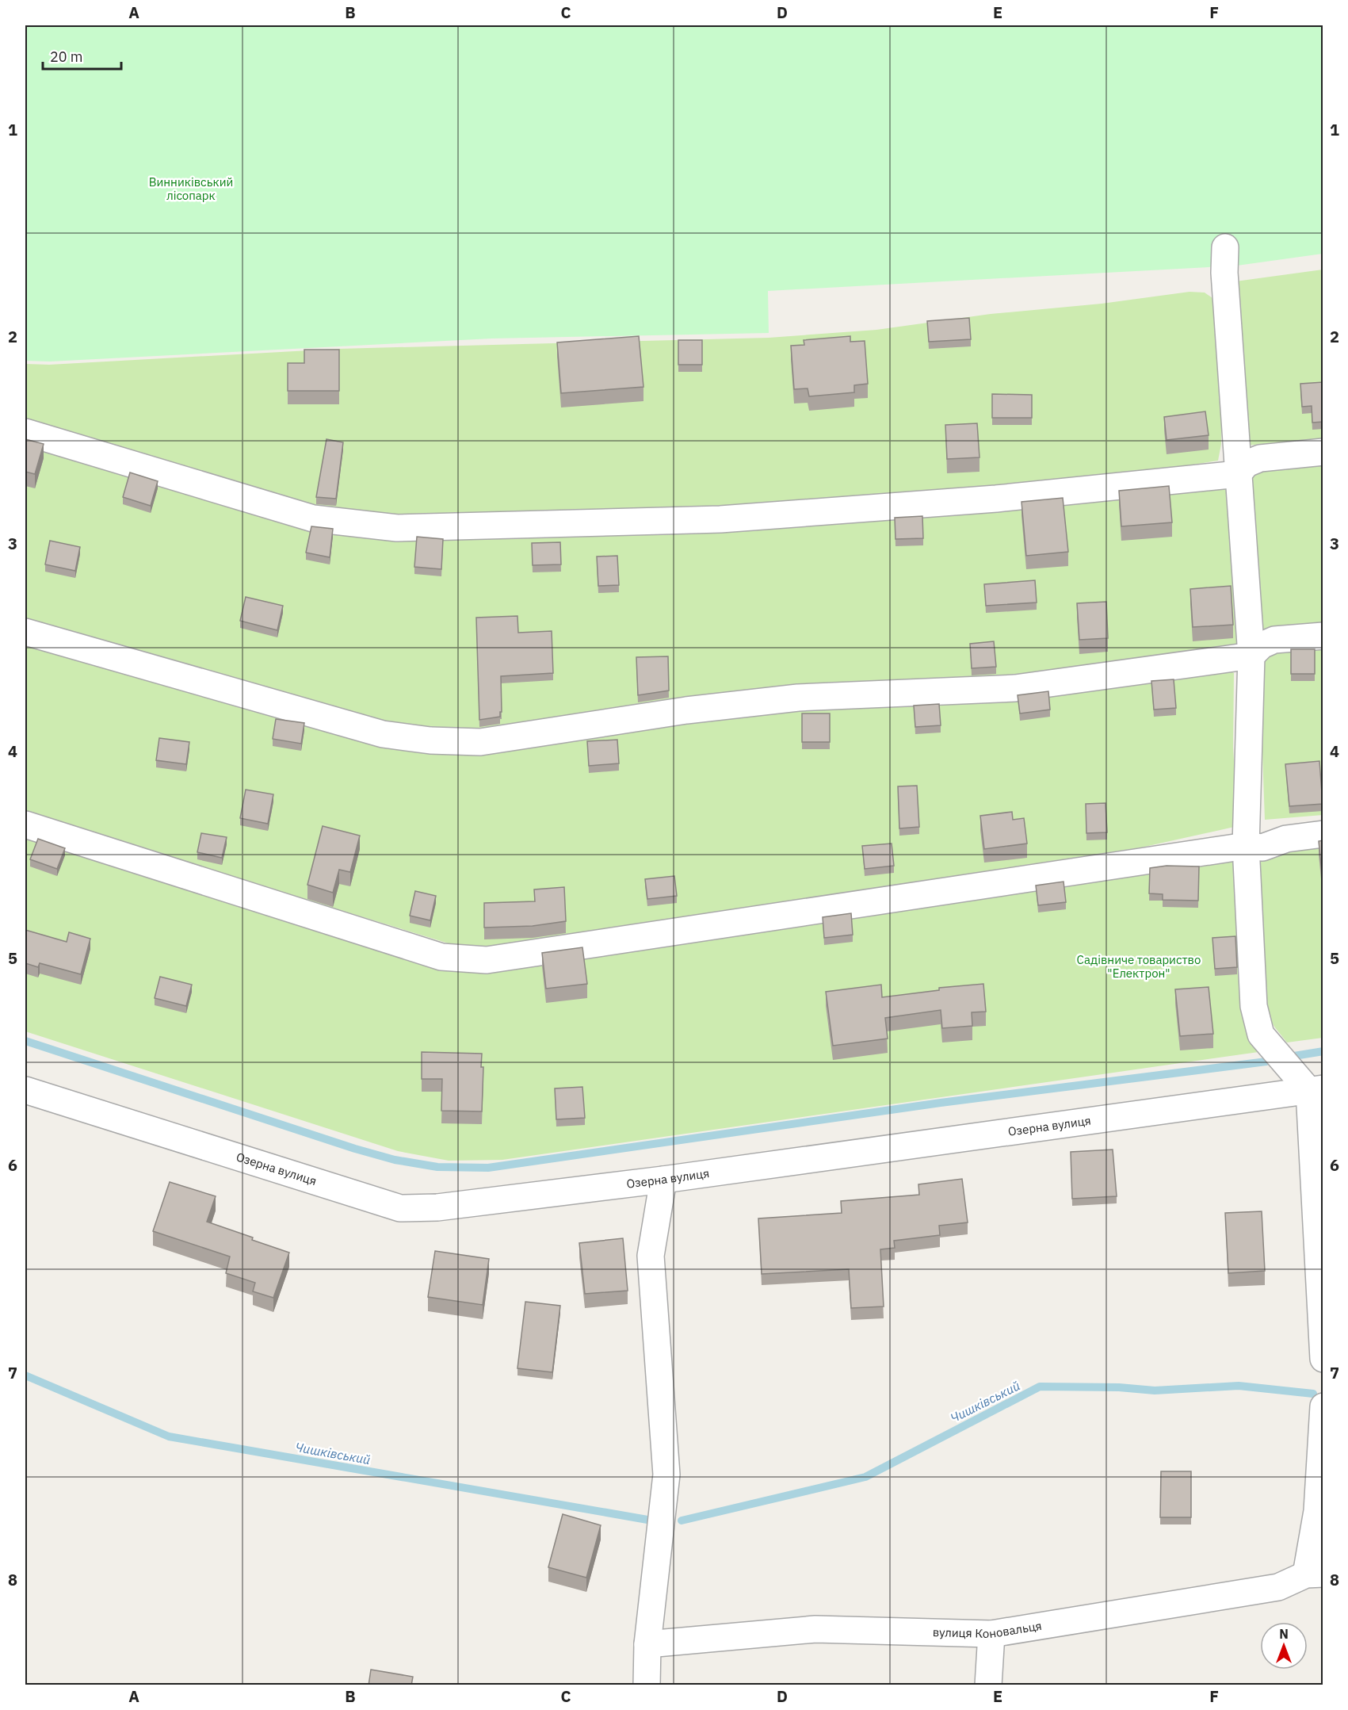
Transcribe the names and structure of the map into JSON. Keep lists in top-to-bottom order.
{
  "streets": {
    "street": ["Озерна вулиця", "вулиця Коновальця"]
  },
  "water": ["Чишківський"],
  "parks": ["Винниківський лісопарк", "Садівниче товариство \"Електрон\""],
  "scale_bar": "20 m",
  "north": "top",
  "grid": {
    "columns": [
      "A",
      "B",
      "C",
      "D",
      "E",
      "F"
    ],
    "rows": [
      "1",
      "2",
      "3",
      "4",
      "5",
      "6",
      "7",
      "8"
    ]
  }
}
